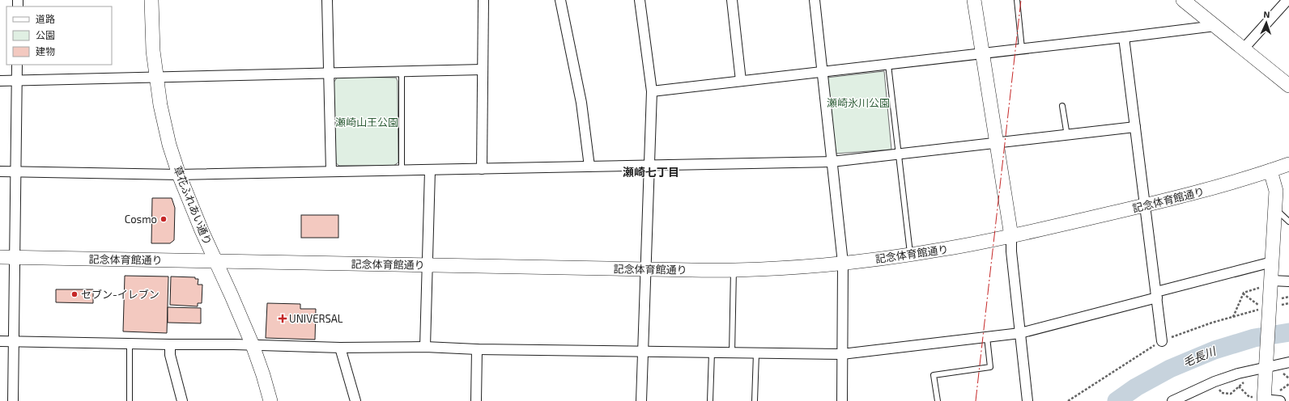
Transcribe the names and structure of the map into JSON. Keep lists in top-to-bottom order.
{
  "streets": {
    "street": ["記念体育館通り", "草花ふれあい通り"]
  },
  "crossings": [
    ["記念体育館通り", "草花ふれあい通り"]
  ],
  "districts": ["瀬崎七丁目"],
  "water": ["毛長川"],
  "parks": ["瀬崎氷川公園", "瀬崎山王公園"],
  "places": {
    "other": ["Cosmo", "セブン-イレブン"],
    "health": ["UNIVERSAL"]
  },
  "legend": ["道路", "公園", "建物"],
  "north": "top"
}
